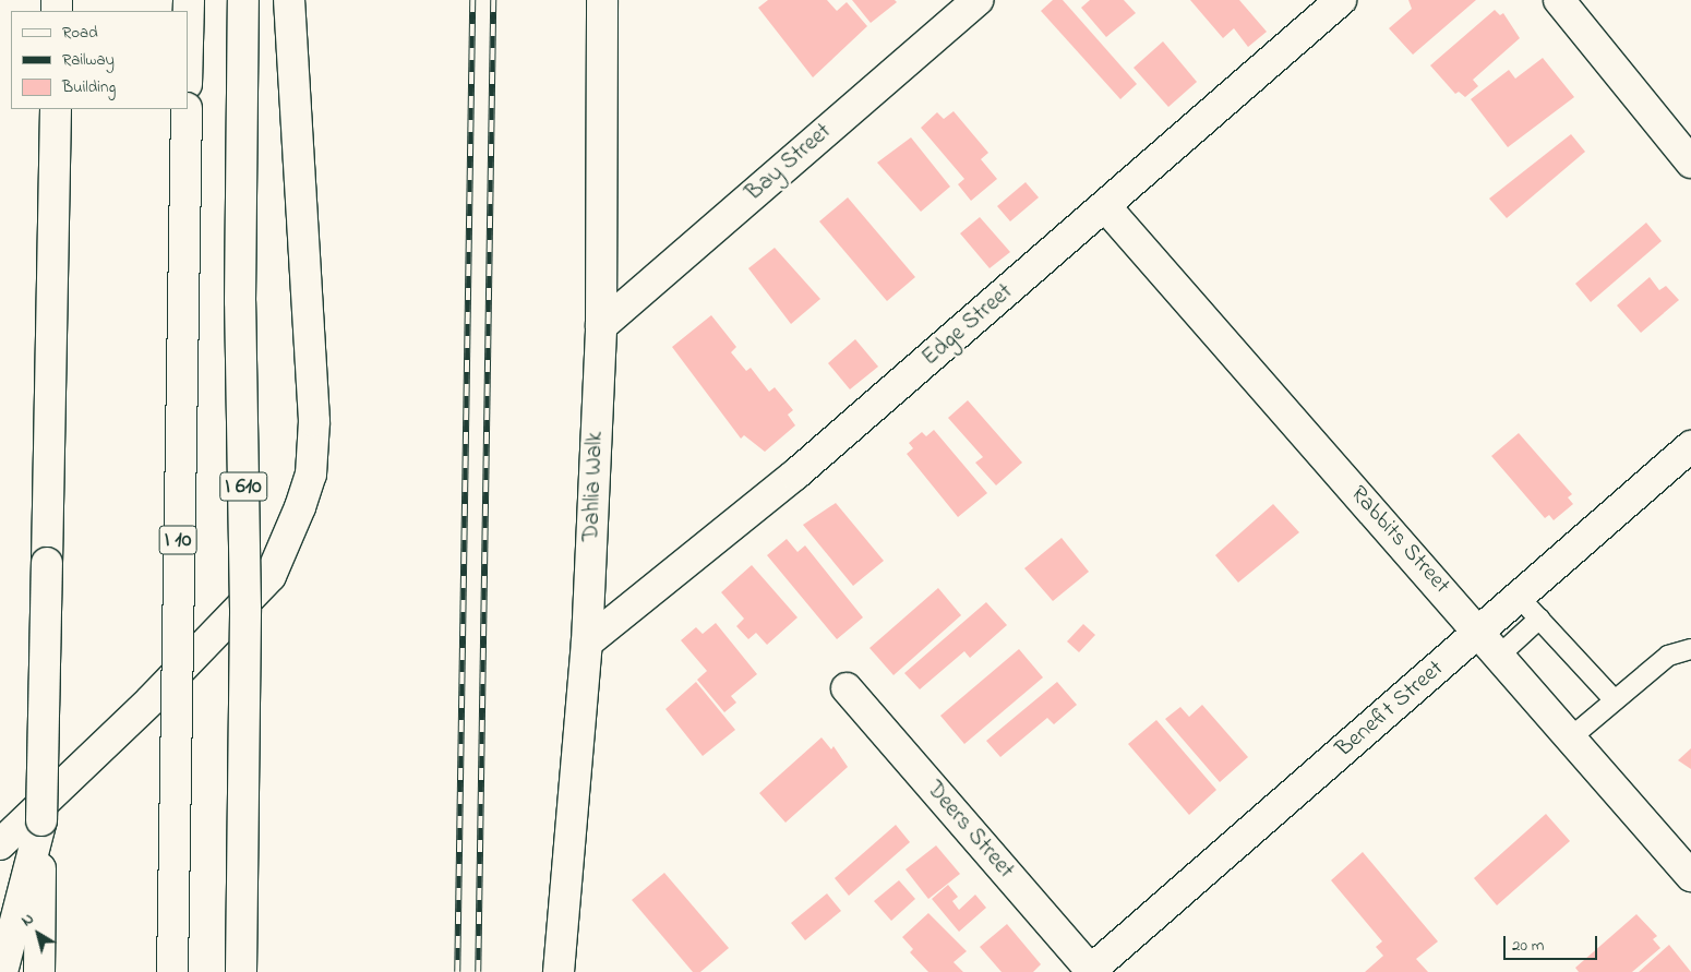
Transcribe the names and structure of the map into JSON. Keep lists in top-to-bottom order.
{
  "streets": {
    "main road": [
      "Bay Street",
      "Edge Street",
      "I 610",
      "Dahlia Walk",
      "I 10",
      "Rabbits Street",
      "Benefit Street",
      "Deers Street"
    ]
  },
  "crossings": [
    ["Bay Street", "Dahlia Walk"],
    ["Edge Street", "Dahlia Walk"],
    ["Edge Street", "Rabbits Street"],
    ["Rabbits Street", "Benefit Street"],
    ["Benefit Street", "Deers Street"]
  ],
  "legend": ["Road", "Railway", "Building"],
  "scale_bar": "20 m",
  "north": "top left"
}
